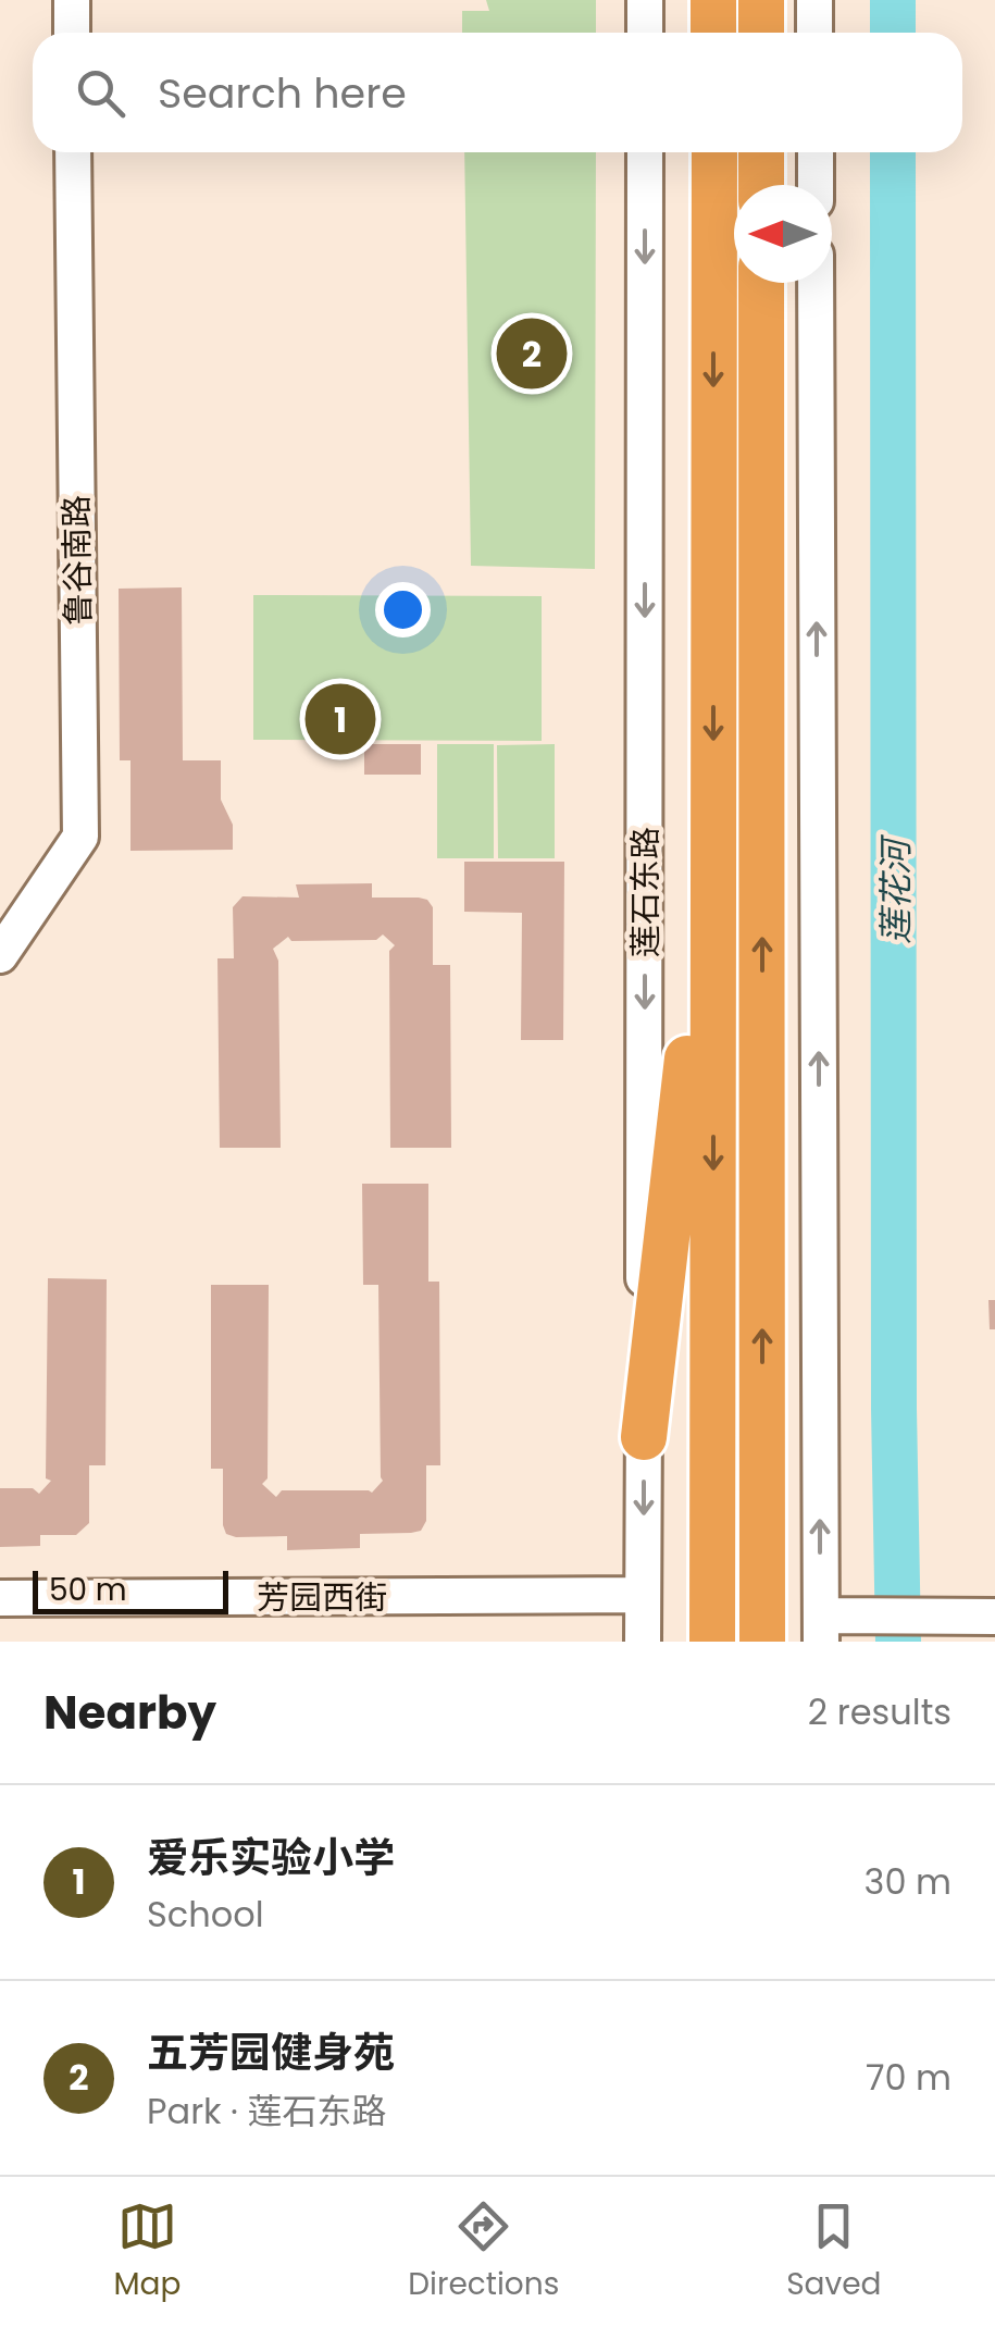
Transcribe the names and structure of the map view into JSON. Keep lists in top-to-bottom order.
{
  "streets": {
    "highway": ["莲石东路"],
    "street": ["鲁谷南路", "芳园西街"]
  },
  "crossings": [
    ["莲石东路", "芳园西街"]
  ],
  "water": ["莲花河"],
  "scale_bar": "50 m",
  "north": "left",
  "page": {
    "search": "Search here",
    "pins": ["2", "1"],
    "scale": "50 m",
    "heading": ["Nearby", "2 results"],
    "list": [
      {
        "mark": "1",
        "name": "爱乐实验小学",
        "note": "School",
        "value": "30 m"
      },
      {
        "mark": "2",
        "name": "五芳园健身苑",
        "note": "Park · 莲石东路",
        "value": "70 m"
      }
    ],
    "nav": ["Map", "Directions", "Saved"]
  }
}
